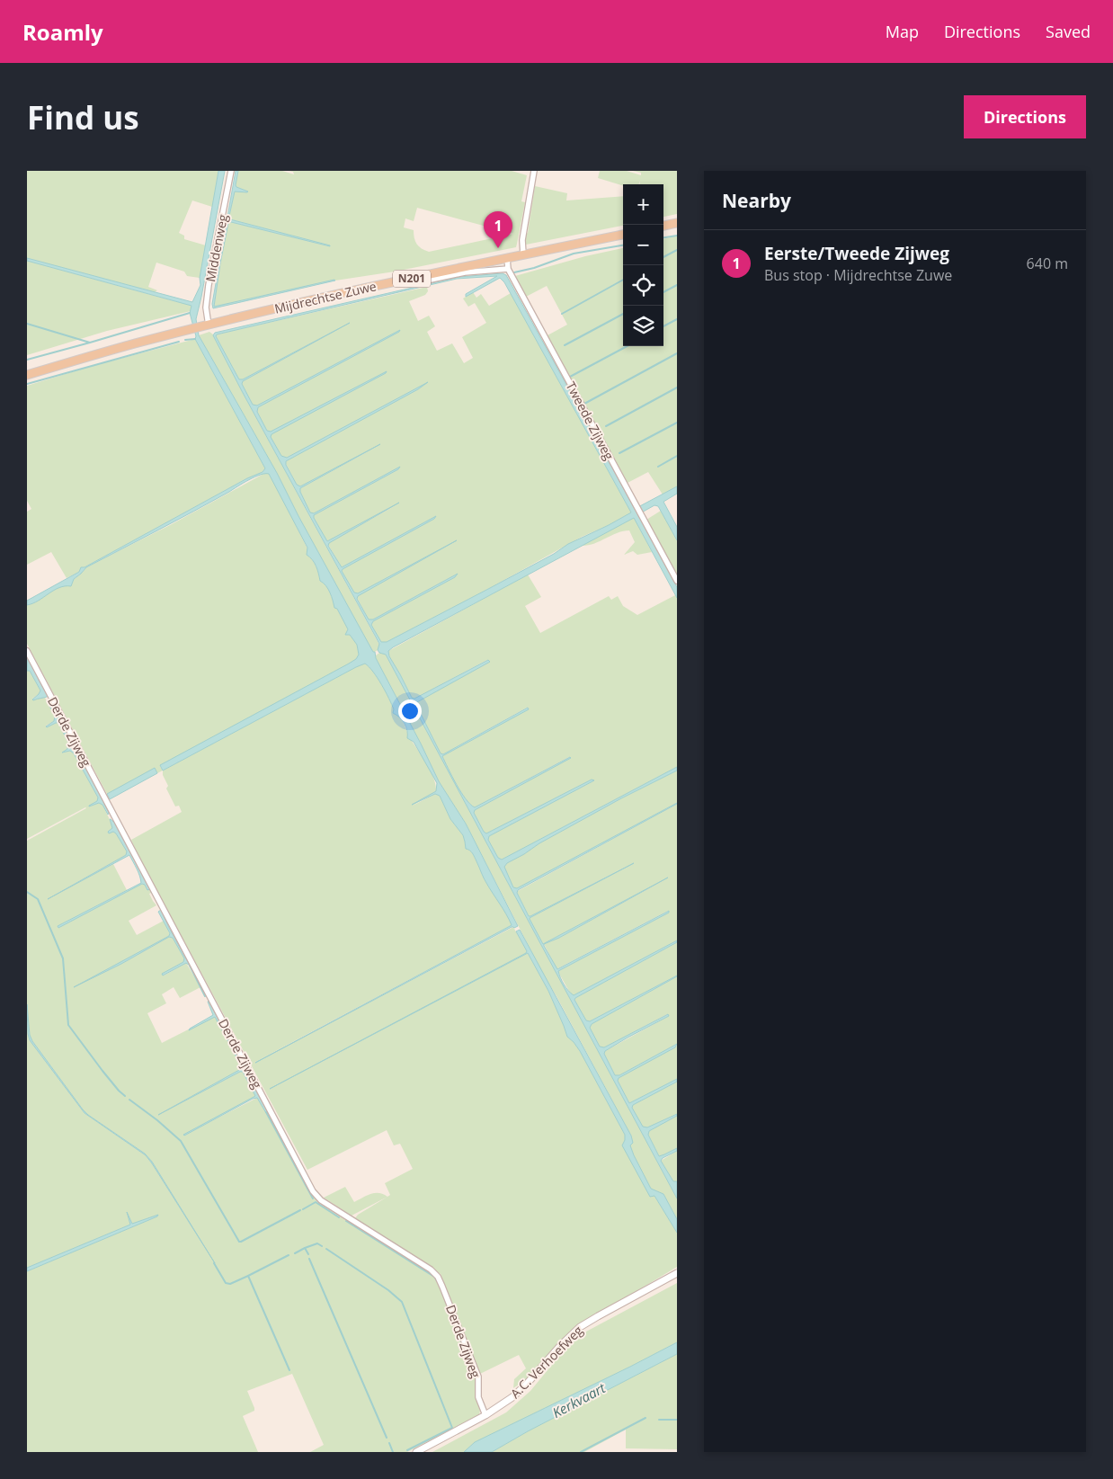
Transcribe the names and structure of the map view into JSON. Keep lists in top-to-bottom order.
{
  "streets": {
    "main road": ["N201", "Mijdrechtse Zuwe"],
    "street": [
      "Middenweg",
      "Tweede Zijweg",
      "Derde Zijweg",
      "A.C. Verhoefweg"
    ]
  },
  "crossings": [
    ["Middenweg", "Mijdrechtse Zuwe"],
    ["Mijdrechtse Zuwe", "Tweede Zijweg"],
    ["Derde Zijweg", "A.C. Verhoefweg"]
  ],
  "water": ["Kerkvaart"],
  "page": {
    "header": "Roamly",
    "nav": ["Map", "Directions", "Saved"],
    "buttons": "Directions",
    "title": "Find us",
    "heading": "Nearby",
    "map_buttons": ["+", "−"],
    "pins": "1",
    "list": [
      {
        "mark": "1",
        "name": "Eerste/Tweede Zijweg",
        "note": "Bus stop · Mijdrechtse Zuwe",
        "value": "640 m"
      }
    ]
  }
}
